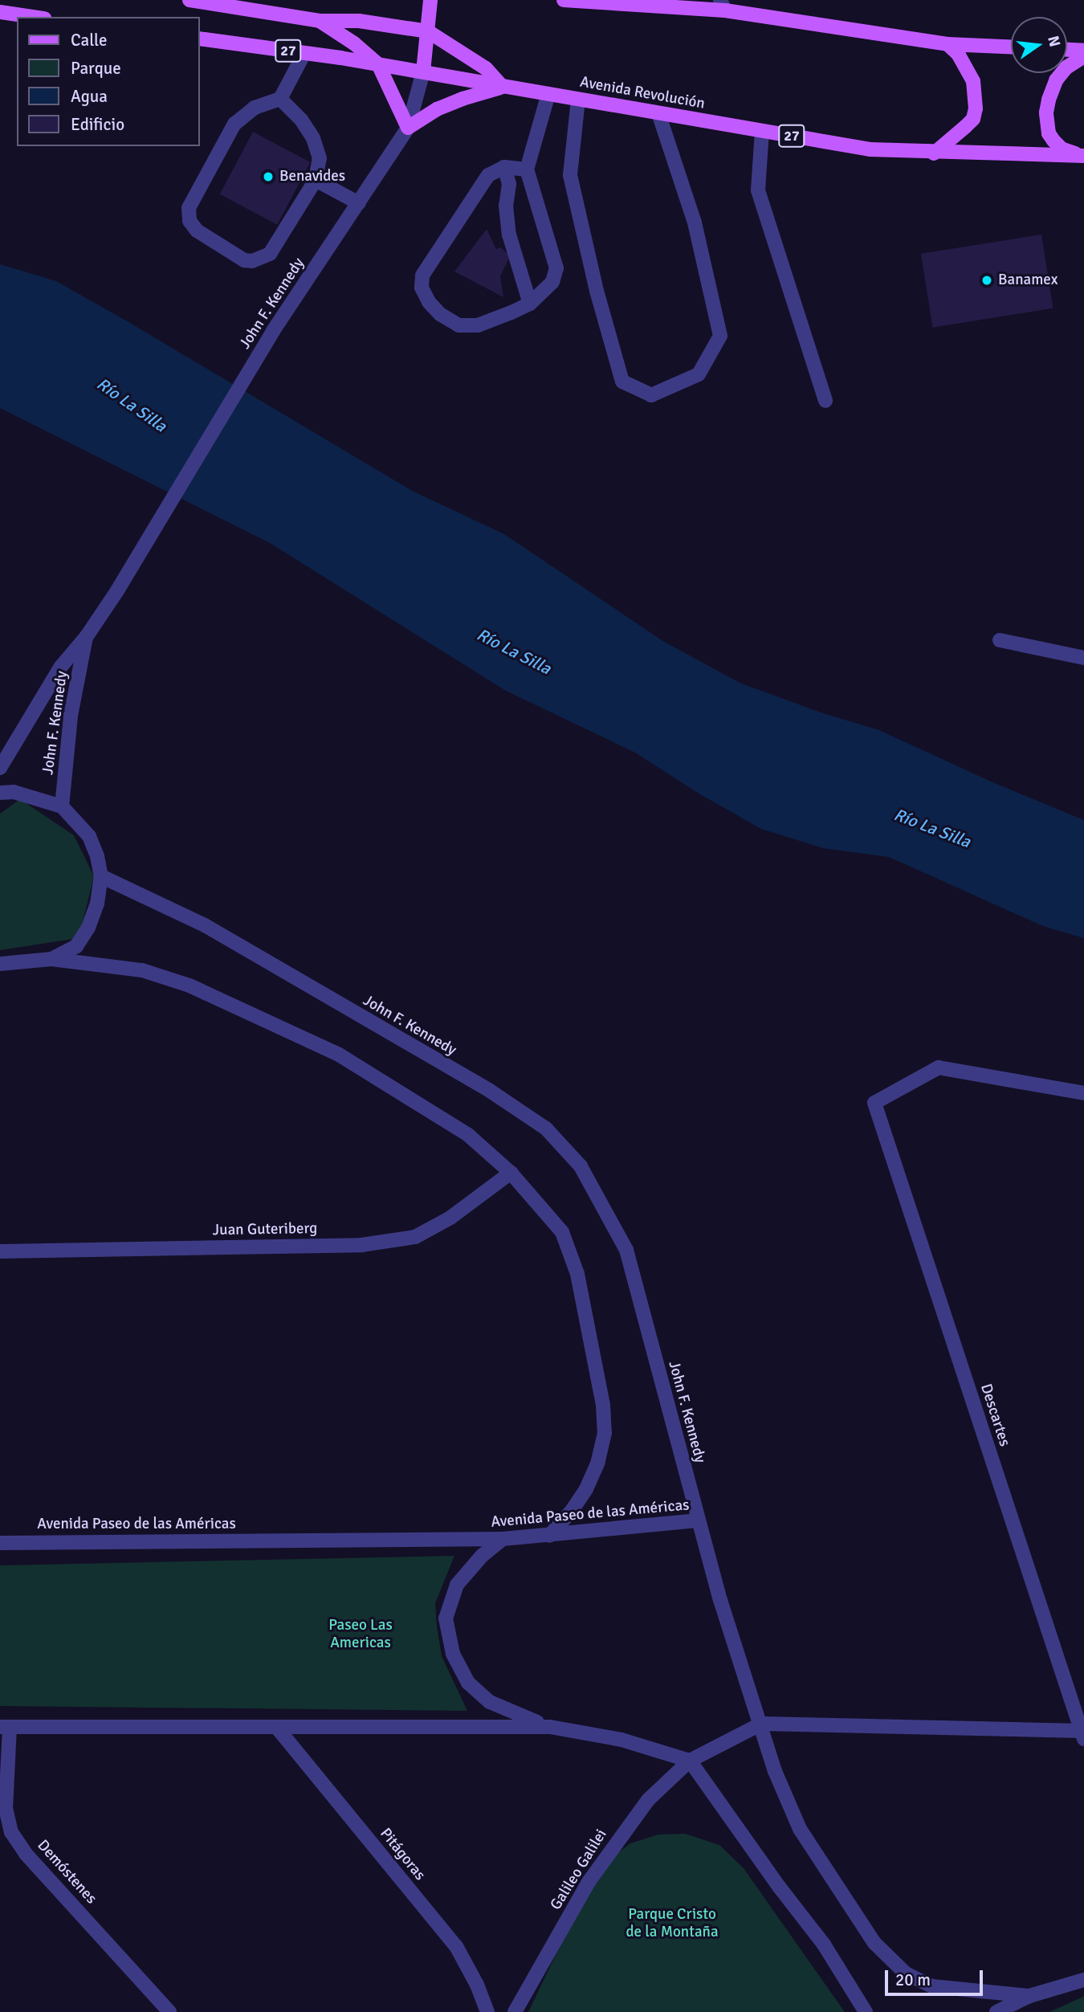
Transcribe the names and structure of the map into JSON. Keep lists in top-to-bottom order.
{
  "streets": {
    "main road": ["27", "Avenida Revolución"],
    "street": [
      "John F. Kennedy",
      "Juan Guteriberg",
      "Descartes",
      "Avenida Paseo de las Américas",
      "Pitágoras",
      "Galileo Galilei",
      "Demóstenes"
    ]
  },
  "crossings": [
    ["Avenida Revolución", "John F. Kennedy"],
    ["John F. Kennedy", "Avenida Paseo de las Américas"],
    ["Avenida Paseo de las Américas", "Galileo Galilei"]
  ],
  "water": ["Río La Silla"],
  "parks": ["Paseo Las Americas", "Parque Cristo de la Montaña"],
  "places": ["Benavides", "Banamex"],
  "legend": [
    "Calle",
    "Parque",
    "Agua",
    "Edificio"
  ],
  "scale_bar": "20 m",
  "north": "right"
}
